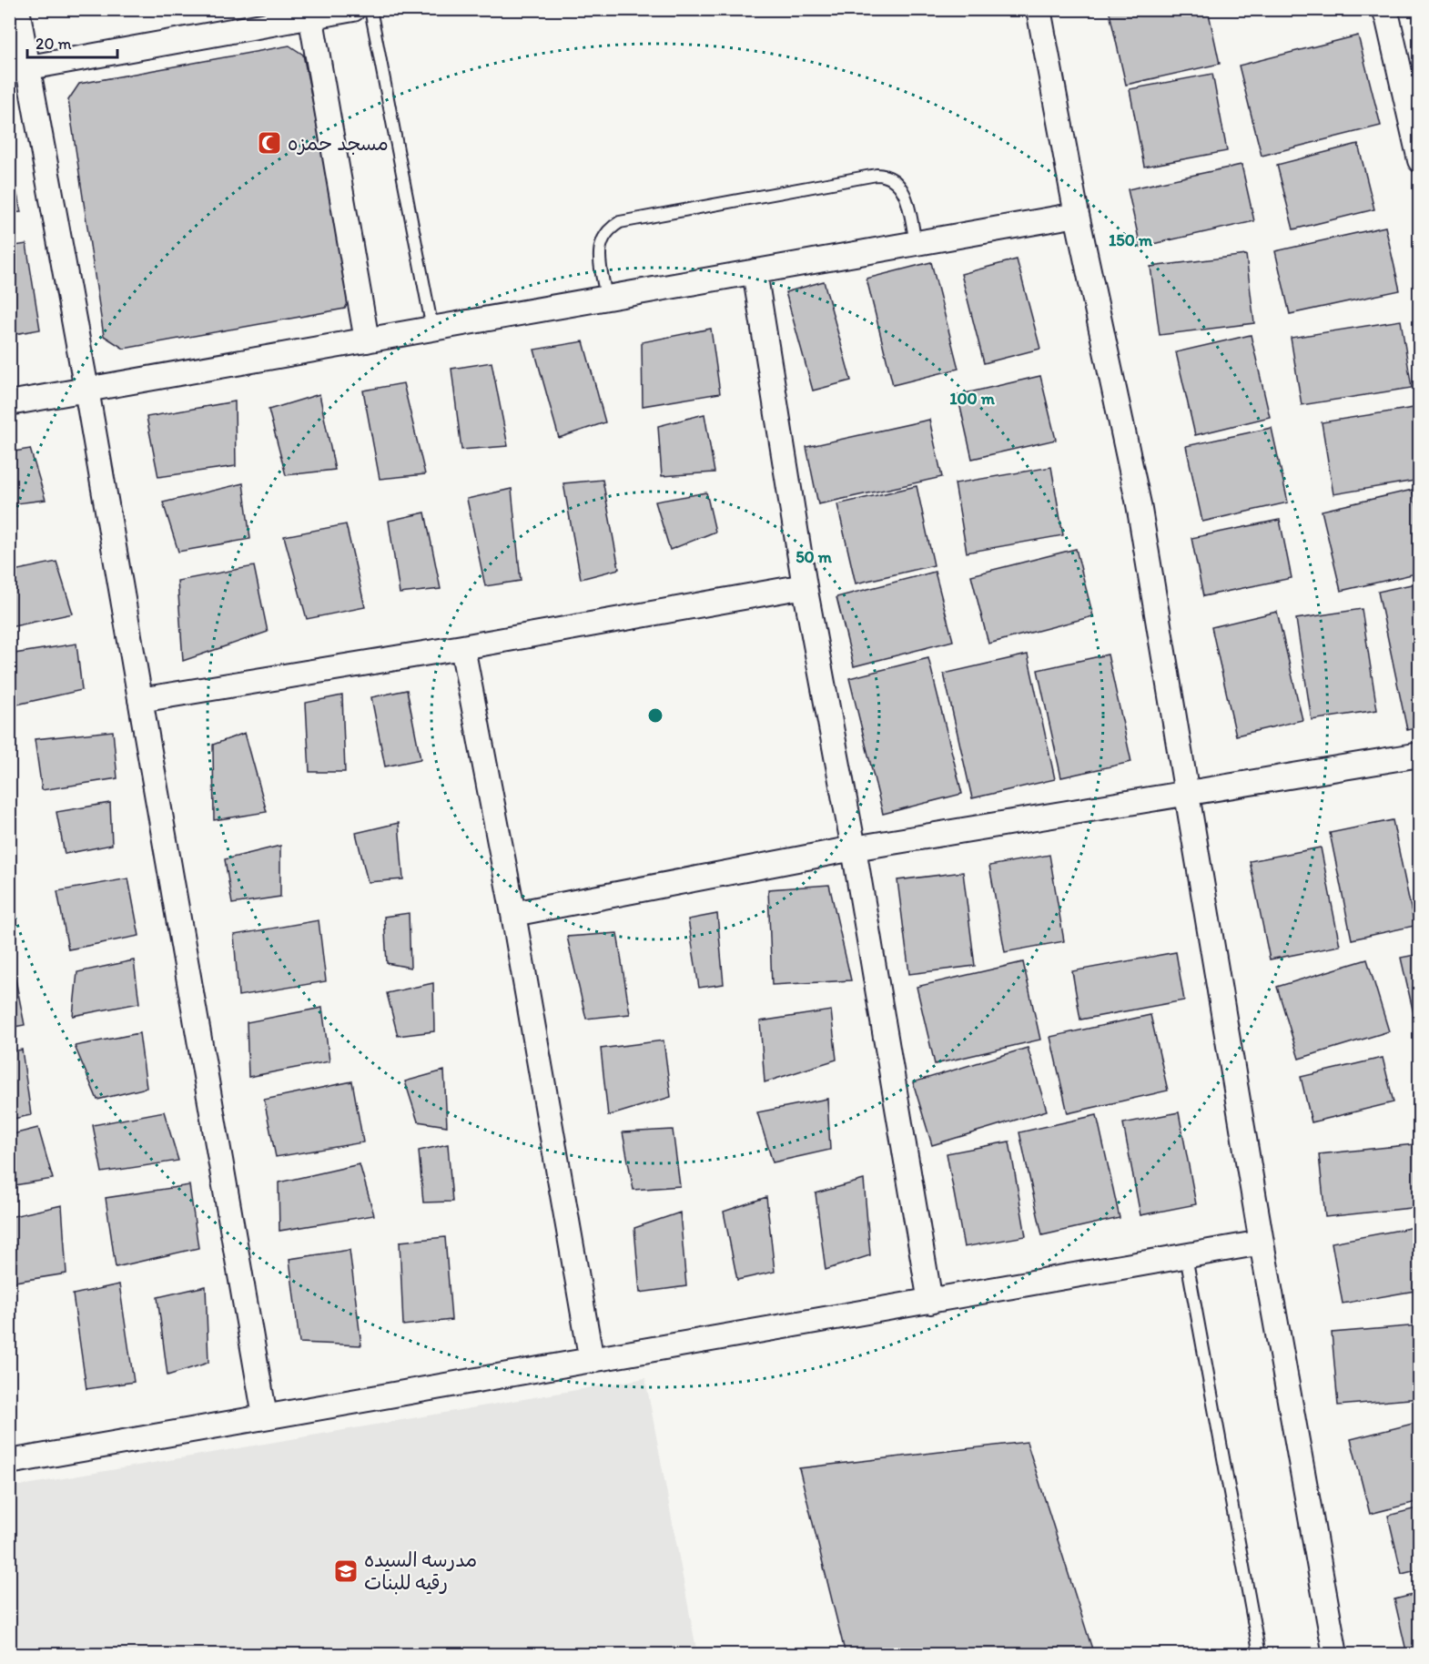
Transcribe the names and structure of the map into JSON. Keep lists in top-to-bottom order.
{
  "places": {
    "mosque": ["مسجد حمزه"],
    "school or university": ["مدرسه السيده رقيه للبنات"]
  },
  "scale_bar": "20 m",
  "rings": ["150 m", "100 m", "50 m"]
}
